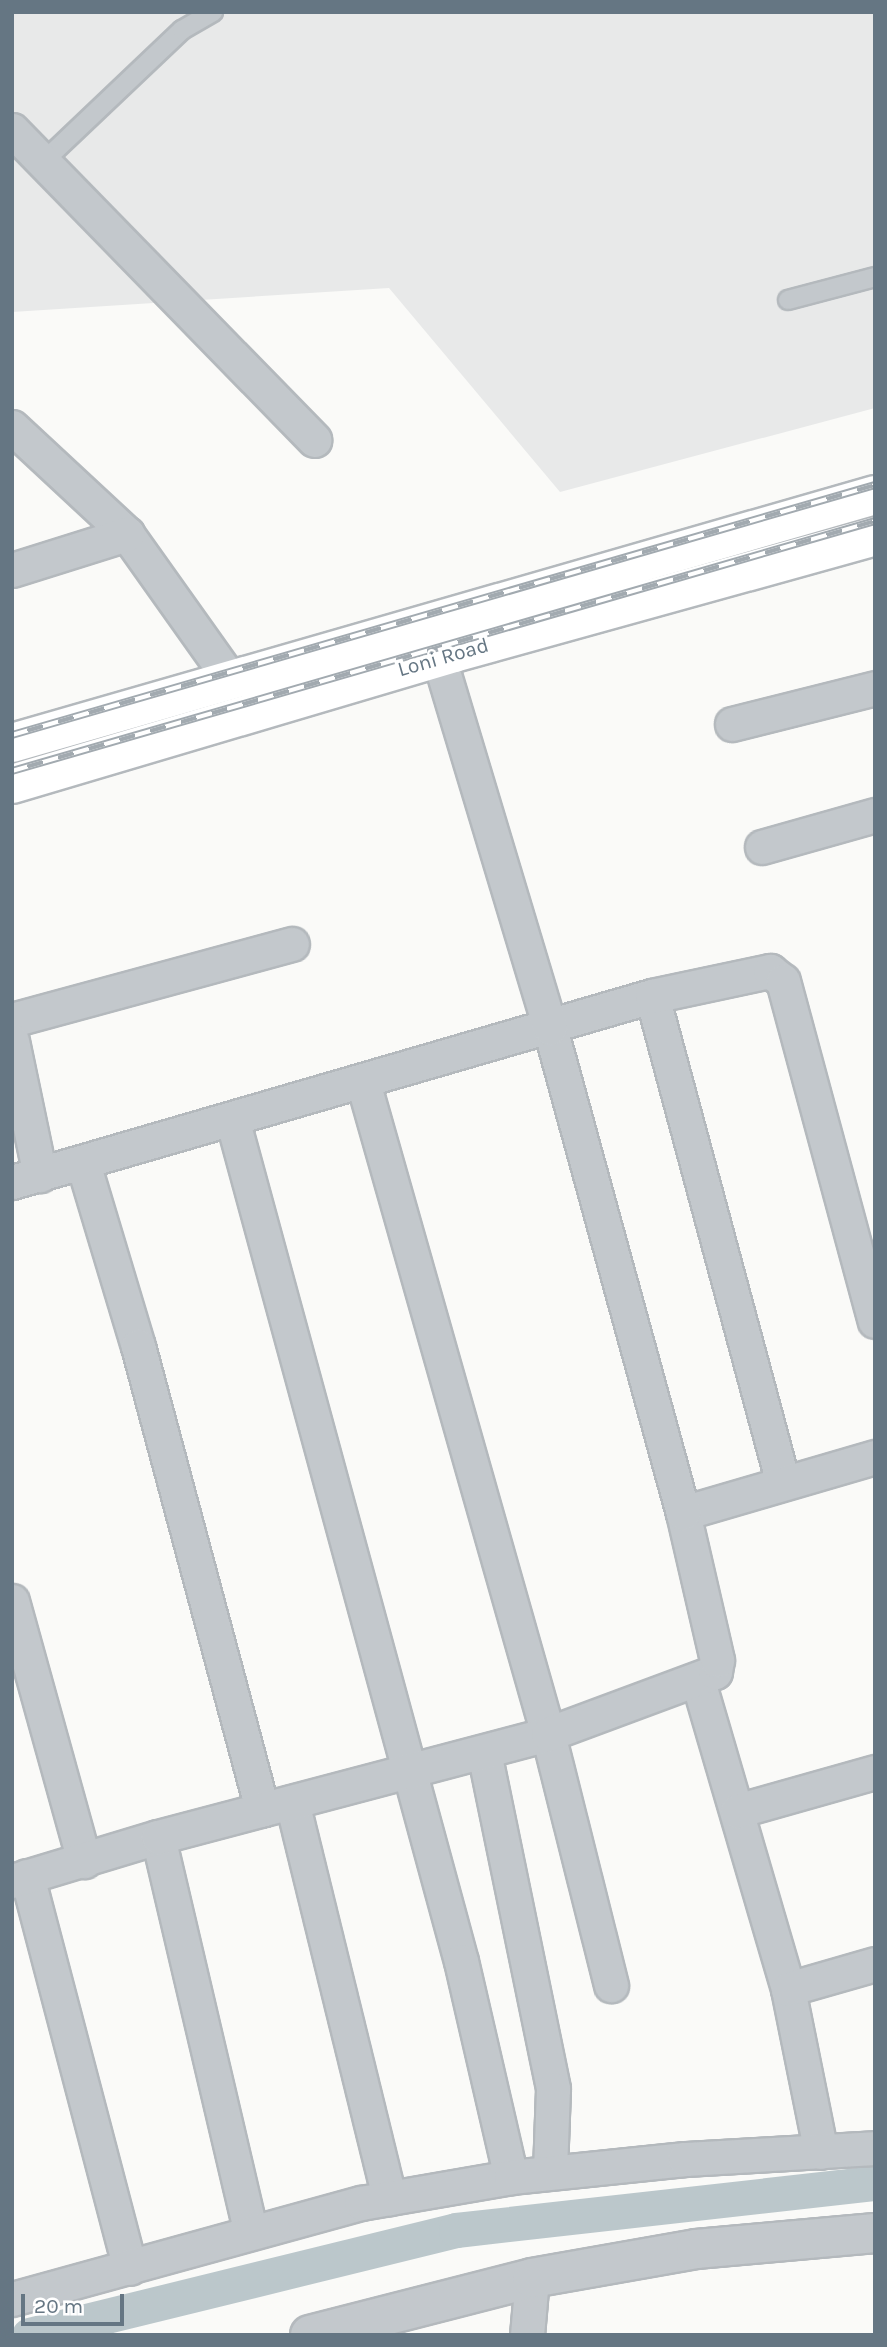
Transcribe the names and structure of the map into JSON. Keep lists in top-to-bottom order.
{
  "streets": {
    "highway": ["Loni Road"]
  },
  "scale_bar": "20 m"
}
